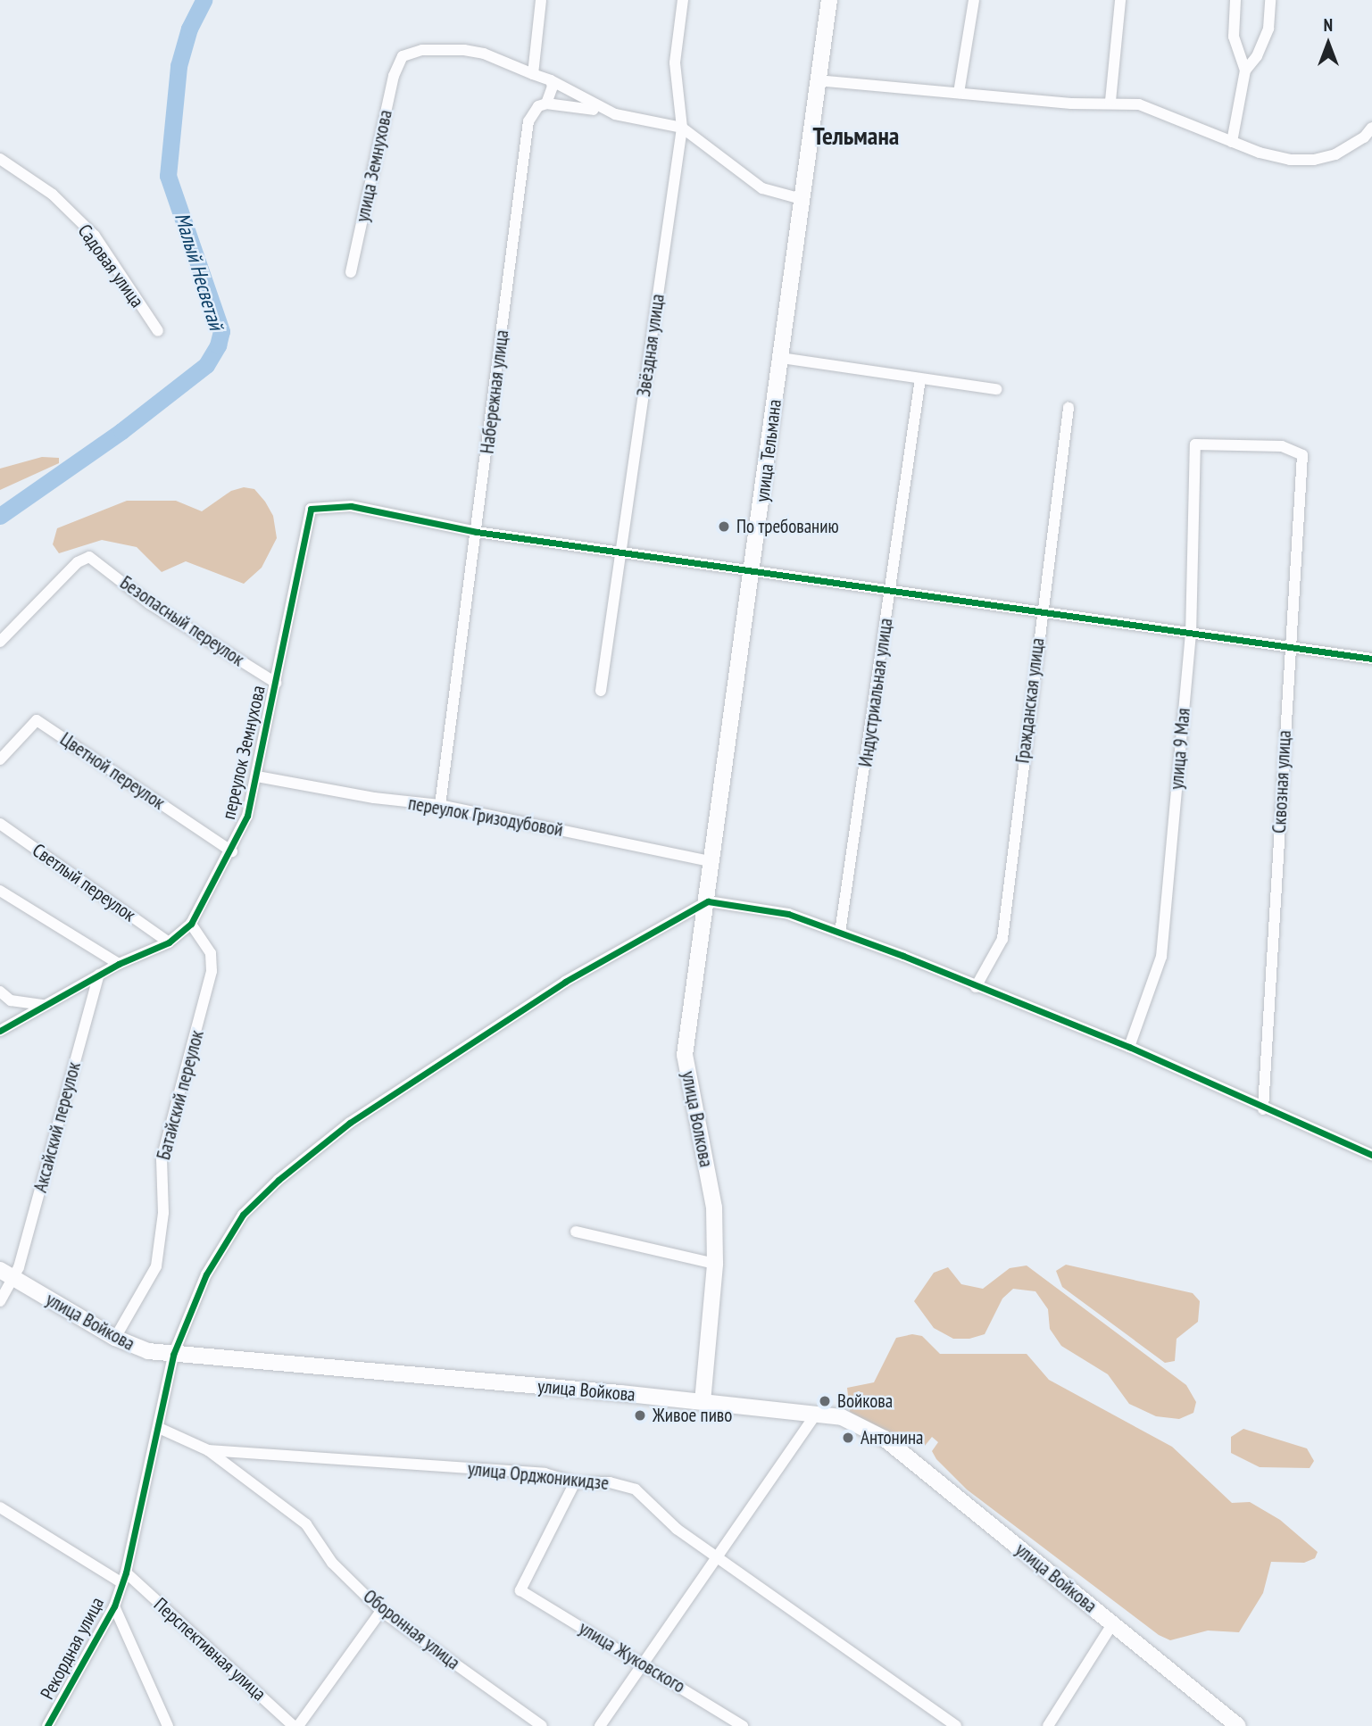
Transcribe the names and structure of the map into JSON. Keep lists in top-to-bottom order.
{
  "streets": {
    "street": [
      "улица Земнухова",
      "Садовая улица",
      "Звёздная улица",
      "Набережная улица",
      "улица Тельмана",
      "Безопасный переулок",
      "Индустриальная улица",
      "Гражданская улица",
      "улица 9 Мая",
      "переулок Земнухова",
      "Цветной переулок",
      "Сквозная улица",
      "переулок Гризодубовой",
      "Светлый переулок",
      "Батайский переулок",
      "улица Волкова",
      "Аксайский переулок",
      "улица Войкова",
      "улица Орджоникидзе",
      "Оборонная улица",
      "Рекордная улица",
      "Перспективная улица",
      "улица Жуковского"
    ]
  },
  "crossings": [
    ["Набережная улица", "переулок Земнухова"],
    ["Набережная улица", "переулок Гризодубовой"],
    ["улица Тельмана", "переулок Гризодубовой"],
    ["улица Тельмана", "улица Волкова"],
    ["улица Тельмана", "Рекордная улица"],
    ["Безопасный переулок", "переулок Земнухова"],
    ["улица 9 Мая", "Сквозная улица"],
    ["переулок Земнухова", "Цветной переулок"],
    ["переулок Земнухова", "переулок Гризодубовой"],
    ["переулок Земнухова", "Светлый переулок"],
    ["переулок Земнухова", "Батайский переулок"],
    ["переулок Земнухова", "Аксайский переулок"],
    ["Батайский переулок", "улица Войкова"],
    ["улица Волкова", "улица Войкова"],
    ["улица Волкова", "Рекордная улица"],
    ["Аксайский переулок", "улица Войкова"],
    ["улица Войкова", "Рекордная улица"],
    ["улица Орджоникидзе", "Оборонная улица"],
    ["улица Орджоникидзе", "Рекордная улица"],
    ["улица Орджоникидзе", "улица Жуковского"],
    ["Рекордная улица", "Перспективная улица"]
  ],
  "districts": ["Тельмана"],
  "water": ["Малый Несветай"],
  "places": [
    "По требованию",
    "Войкова",
    "Живое пиво",
    "Антонина"
  ],
  "north": "top"
}
